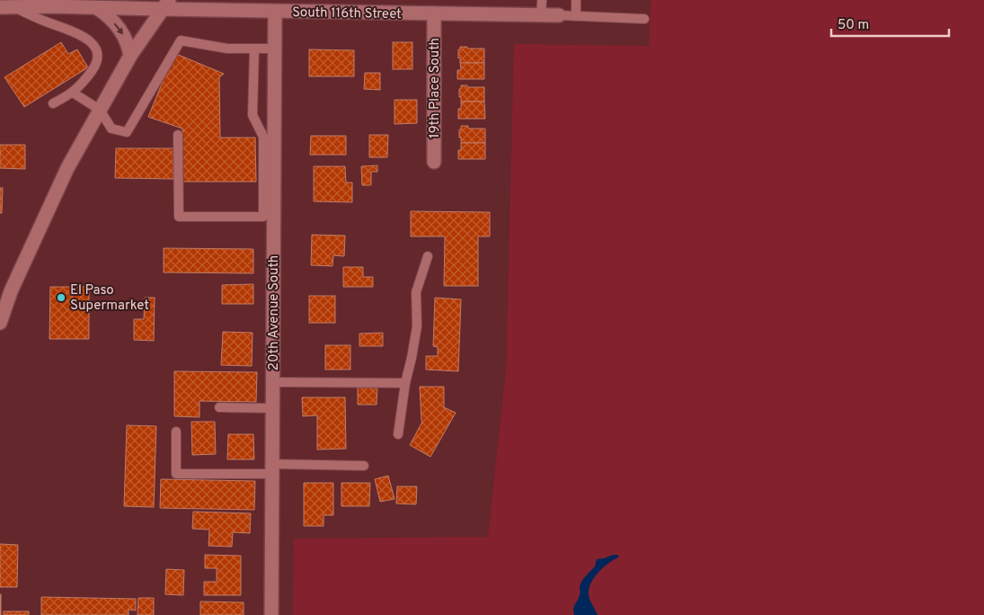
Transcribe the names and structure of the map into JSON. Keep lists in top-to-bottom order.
{
  "streets": {
    "street": ["South 116th Street", "19th Place South", "20th Avenue South"]
  },
  "crossings": [
    ["South 116th Street", "19th Place South"],
    ["South 116th Street", "20th Avenue South"]
  ],
  "places": ["El Paso Supermarket"],
  "scale_bar": "50 m"
}
